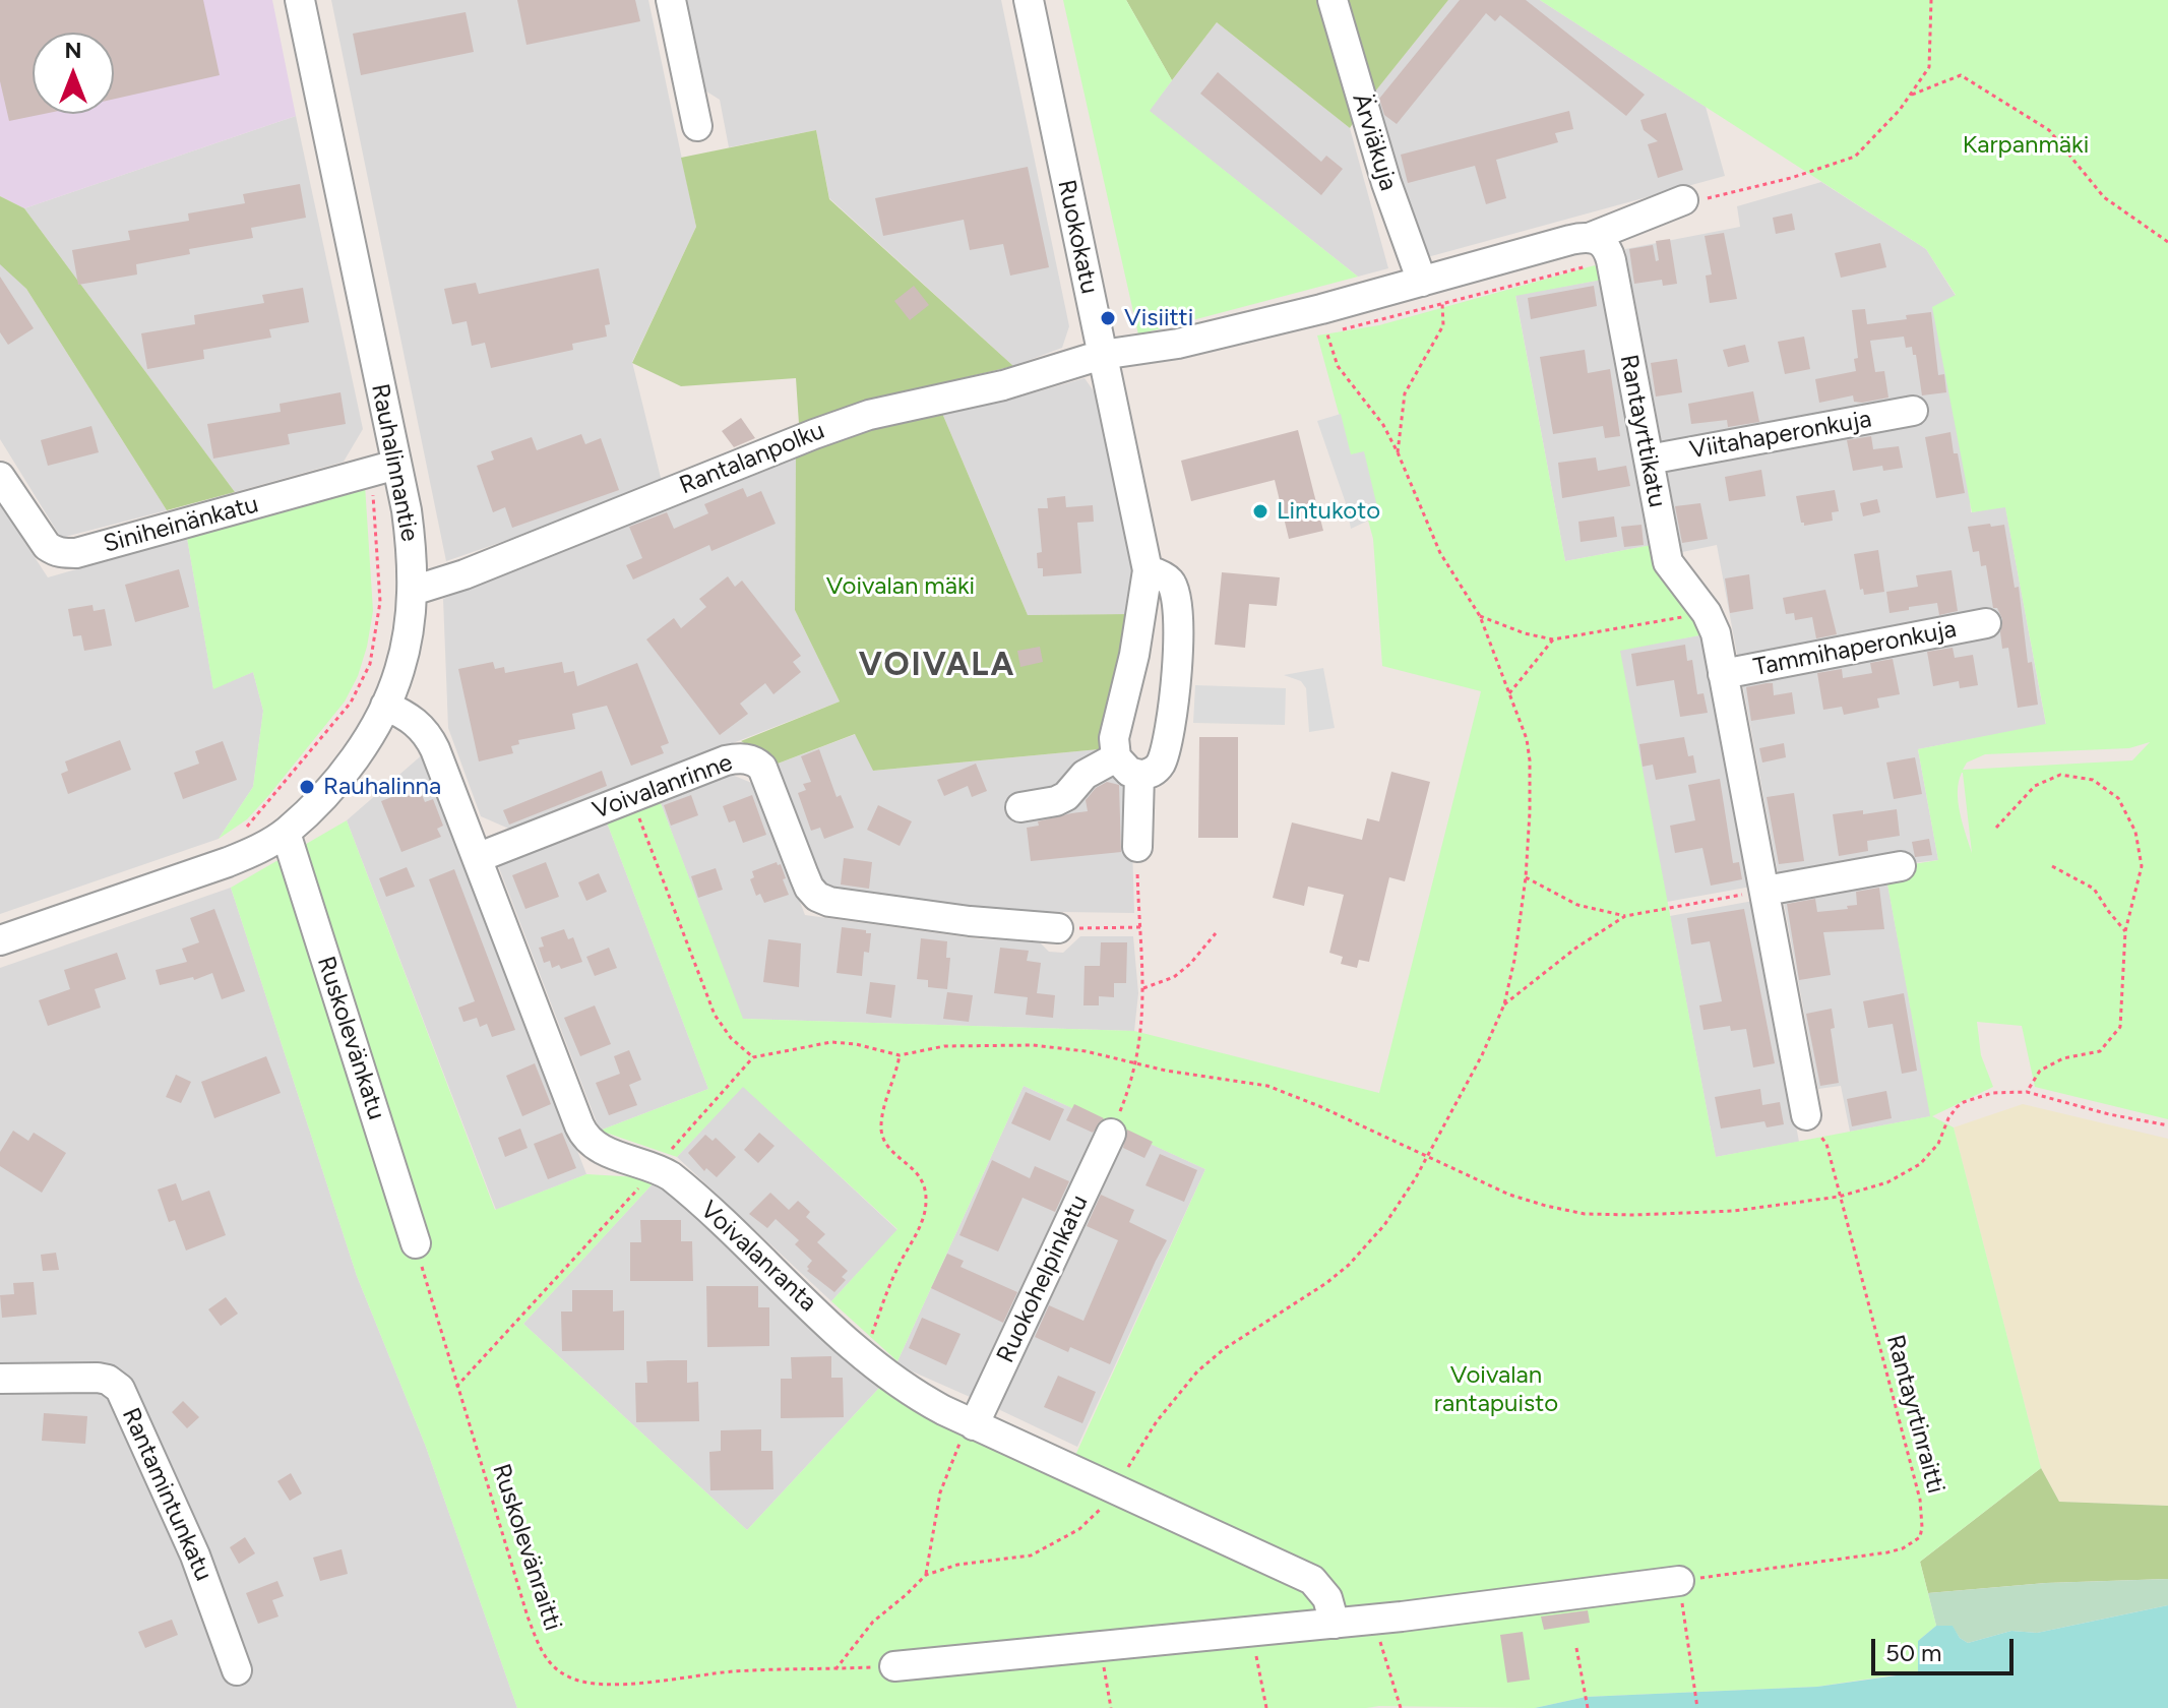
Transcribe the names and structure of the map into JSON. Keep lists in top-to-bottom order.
{
  "streets": {
    "street": [
      "Ärviäkuja",
      "Ruokokatu",
      "Rantayrttikatu",
      "Viitahaperonkuja",
      "Rantalanpolku",
      "Rauhalinnantie",
      "Siniheinänkatu",
      "Tammihaperonkuja",
      "Voivalanrinne",
      "Ruskolevänkatu",
      "Voivalanranta",
      "Ruokohelpinkatu",
      "Rantamintunkatu"
    ],
    "path": ["Rantayrtinraitti", "Ruskolevänraitti"]
  },
  "crossings": [
    ["Ruokokatu", "Rantalanpolku"],
    ["Rantayrttikatu", "Viitahaperonkuja"],
    ["Rantayrttikatu", "Tammihaperonkuja"],
    ["Rantayrttikatu", "Rantayrtinraitti"],
    ["Rantalanpolku", "Rauhalinnantie"],
    ["Rauhalinnantie", "Siniheinänkatu"],
    ["Rauhalinnantie", "Ruskolevänkatu"],
    ["Rauhalinnantie", "Voivalanranta"],
    ["Voivalanrinne", "Voivalanranta"],
    ["Ruskolevänkatu", "Ruskolevänraitti"],
    ["Voivalanranta", "Ruokohelpinkatu"]
  ],
  "districts": ["VOIVALA"],
  "parks": ["Karpanmäki", "Voivalan mäki", "Voivalan rantapuisto"],
  "places": ["Visiitti", "Lintukoto", "Rauhalinna"],
  "scale_bar": "50 m",
  "north": "top"
}
